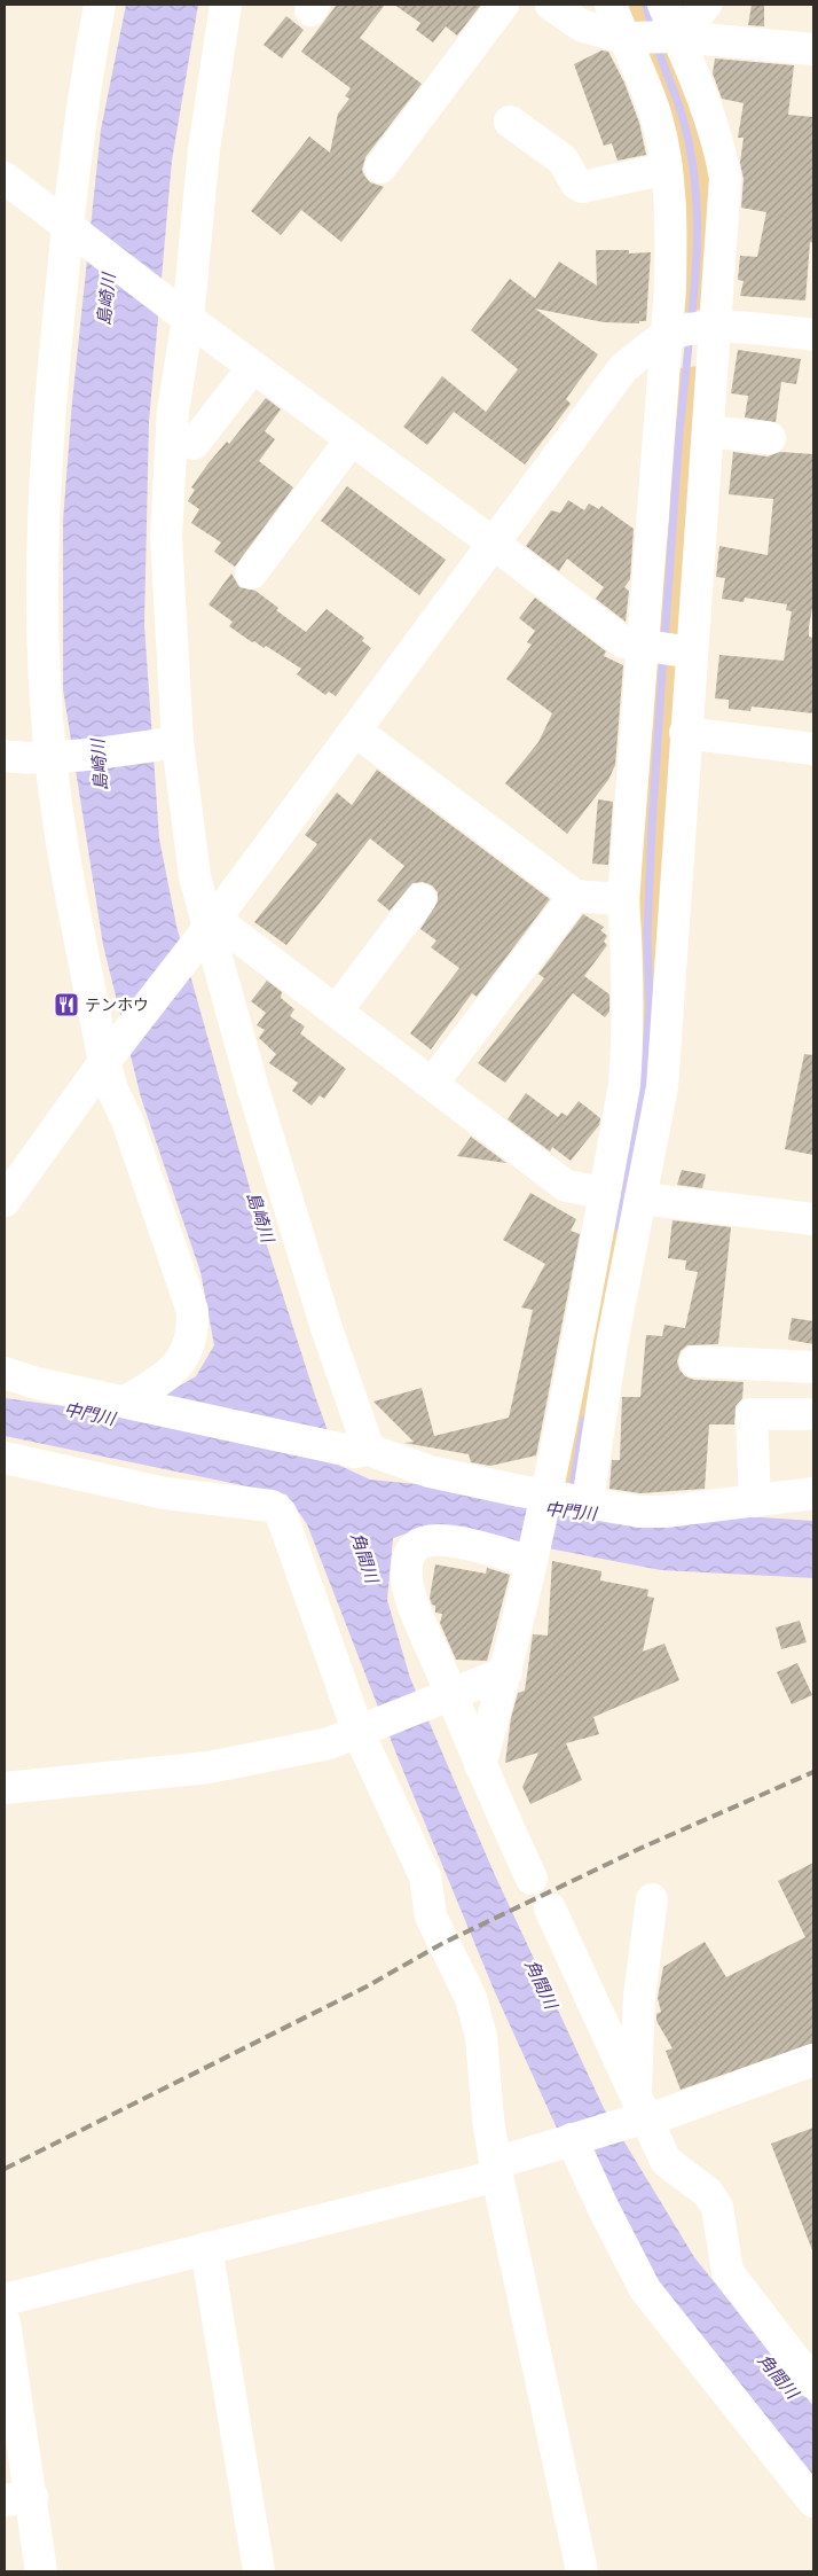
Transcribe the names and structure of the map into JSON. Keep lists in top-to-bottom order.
{
  "water": ["島崎川", "中門川", "角間川"],
  "places": {
    "restaurant": ["テンホウ"]
  }
}
